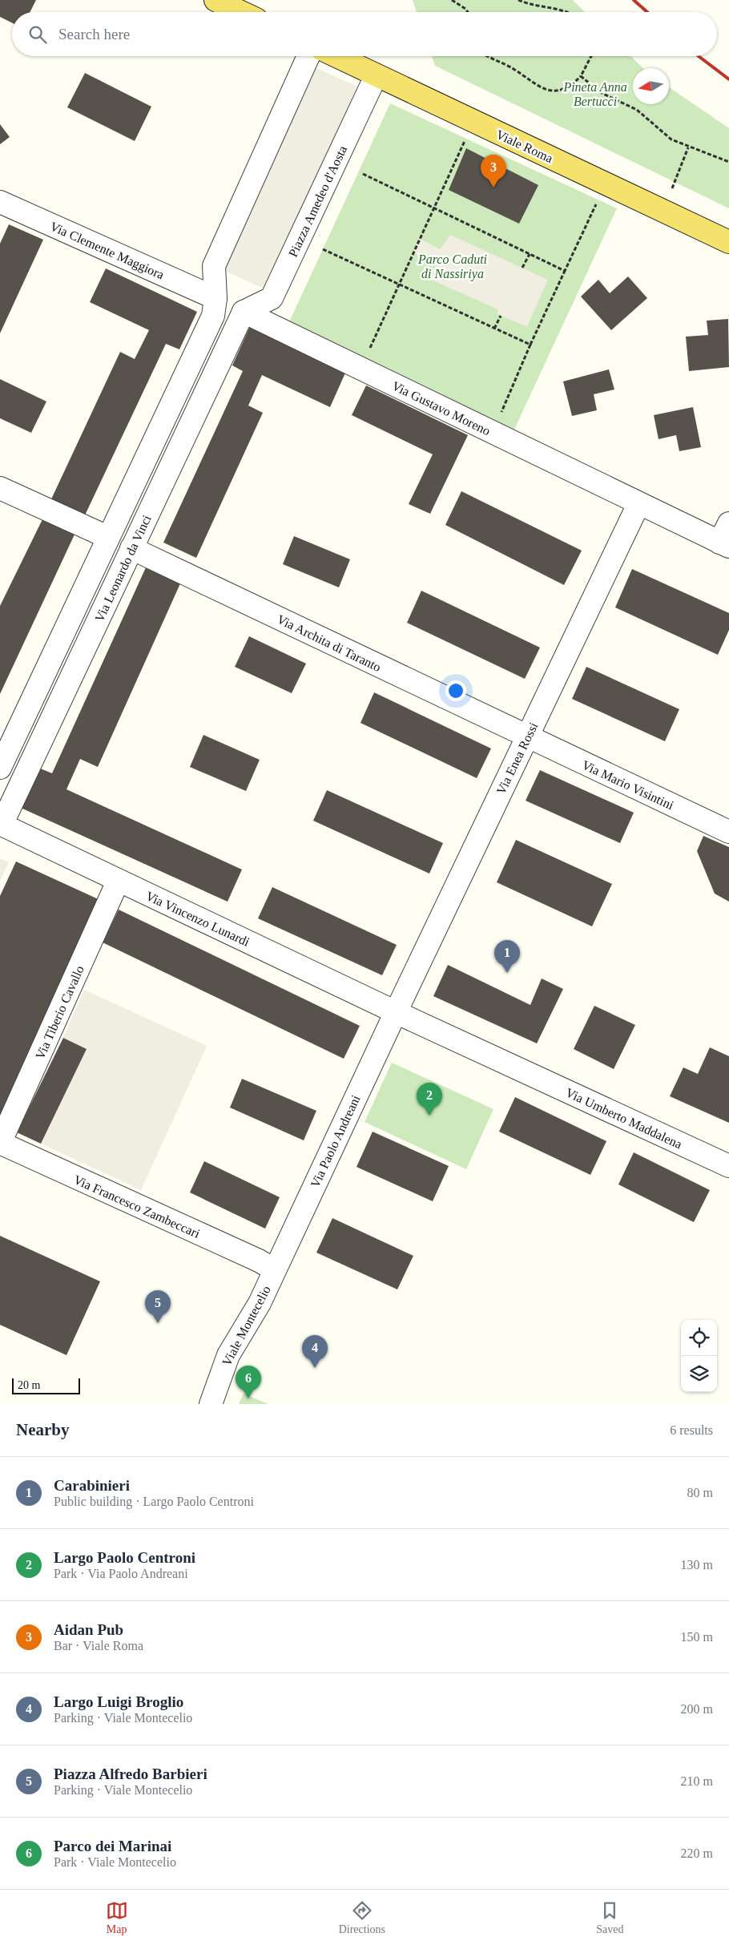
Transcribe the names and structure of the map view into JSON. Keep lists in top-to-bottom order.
{
  "streets": {
    "main road": ["Viale Roma"],
    "street": [
      "Piazza Amedeo d'Aosta",
      "Via Clemente Maggiora",
      "Via Gustavo Moreno",
      "Via Leonardo da Vinci",
      "Via Archita di Taranto",
      "Via Enea Rossi",
      "Via Mario Visintini",
      "Via Vincenzo Lunardi",
      "Via Tiberio Cavallo",
      "Via Umberto Maddalena",
      "Via Paolo Andreani",
      "Via Francesco Zambeccari",
      "Viale Montecelio"
    ]
  },
  "crossings": [
    ["Viale Roma", "Piazza Amedeo d'Aosta"],
    ["Piazza Amedeo d'Aosta", "Via Gustavo Moreno"],
    ["Piazza Amedeo d'Aosta", "Via Leonardo da Vinci"],
    ["Via Clemente Maggiora", "Via Leonardo da Vinci"],
    ["Via Gustavo Moreno", "Via Leonardo da Vinci"],
    ["Via Gustavo Moreno", "Via Enea Rossi"],
    ["Via Leonardo da Vinci", "Via Archita di Taranto"],
    ["Via Leonardo da Vinci", "Via Vincenzo Lunardi"],
    ["Via Archita di Taranto", "Via Enea Rossi"],
    ["Via Archita di Taranto", "Via Mario Visintini"],
    ["Via Enea Rossi", "Via Mario Visintini"],
    ["Via Enea Rossi", "Via Vincenzo Lunardi"],
    ["Via Enea Rossi", "Via Paolo Andreani"],
    ["Via Vincenzo Lunardi", "Via Tiberio Cavallo"],
    ["Via Vincenzo Lunardi", "Via Umberto Maddalena"],
    ["Via Vincenzo Lunardi", "Via Paolo Andreani"],
    ["Via Tiberio Cavallo", "Via Francesco Zambeccari"],
    ["Via Paolo Andreani", "Via Francesco Zambeccari"],
    ["Via Paolo Andreani", "Viale Montecelio"],
    ["Via Francesco Zambeccari", "Viale Montecelio"]
  ],
  "parks": ["Pineta Anna Bertucci", "Parco Caduti di Nassiriya"],
  "scale_bar": "20 m",
  "north": "left",
  "page": {
    "search": "Search here",
    "pins": [
      "3",
      "1",
      "2",
      "5",
      "4",
      "6"
    ],
    "scale": "20 m",
    "heading": ["Nearby", "6 results"],
    "list": [
      {
        "mark": "1",
        "name": "Carabinieri",
        "note": "Public building · Largo Paolo Centroni",
        "value": "80 m"
      },
      {
        "mark": "2",
        "name": "Largo Paolo Centroni",
        "note": "Park · Via Paolo Andreani",
        "value": "130 m"
      },
      {
        "mark": "3",
        "name": "Aidan Pub",
        "note": "Bar · Viale Roma",
        "value": "150 m"
      },
      {
        "mark": "4",
        "name": "Largo Luigi Broglio",
        "note": "Parking · Viale Montecelio",
        "value": "200 m"
      },
      {
        "mark": "5",
        "name": "Piazza Alfredo Barbieri",
        "note": "Parking · Viale Montecelio",
        "value": "210 m"
      },
      {
        "mark": "6",
        "name": "Parco dei Marinai",
        "note": "Park · Viale Montecelio",
        "value": "220 m"
      }
    ],
    "nav": ["Map", "Directions", "Saved"]
  }
}
